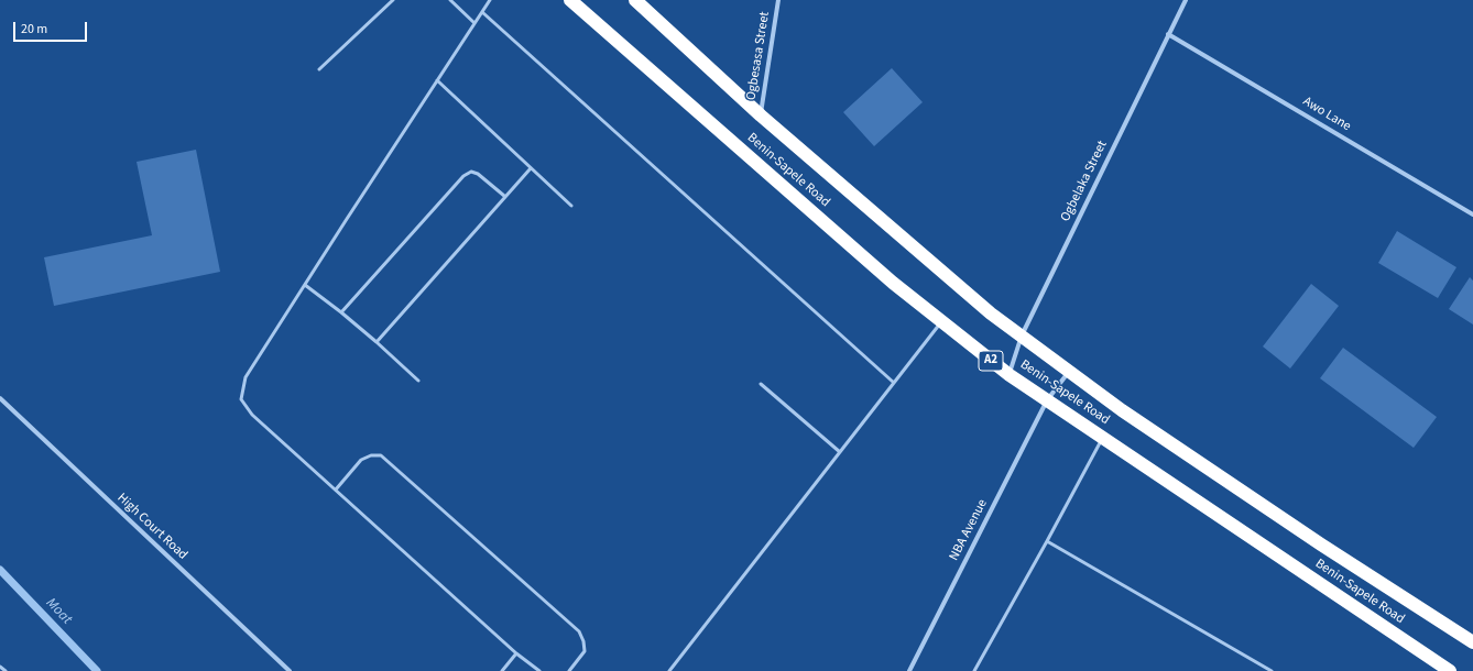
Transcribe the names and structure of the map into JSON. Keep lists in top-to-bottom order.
{
  "streets": {
    "highway": ["Benin-Sapele Road", "A2"],
    "street": [
      "Ogbesasa Street",
      "Awo Lane",
      "Ogbelaka Street",
      "High Court Road",
      "NBA Avenue"
    ]
  },
  "crossings": [
    ["Ogbesasa Street", "Benin-Sapele Road"],
    ["Awo Lane", "Ogbelaka Street"],
    ["Benin-Sapele Road", "Ogbelaka Street"],
    ["Benin-Sapele Road", "NBA Avenue"]
  ],
  "water": ["Moat"],
  "scale_bar": "20 m"
}
